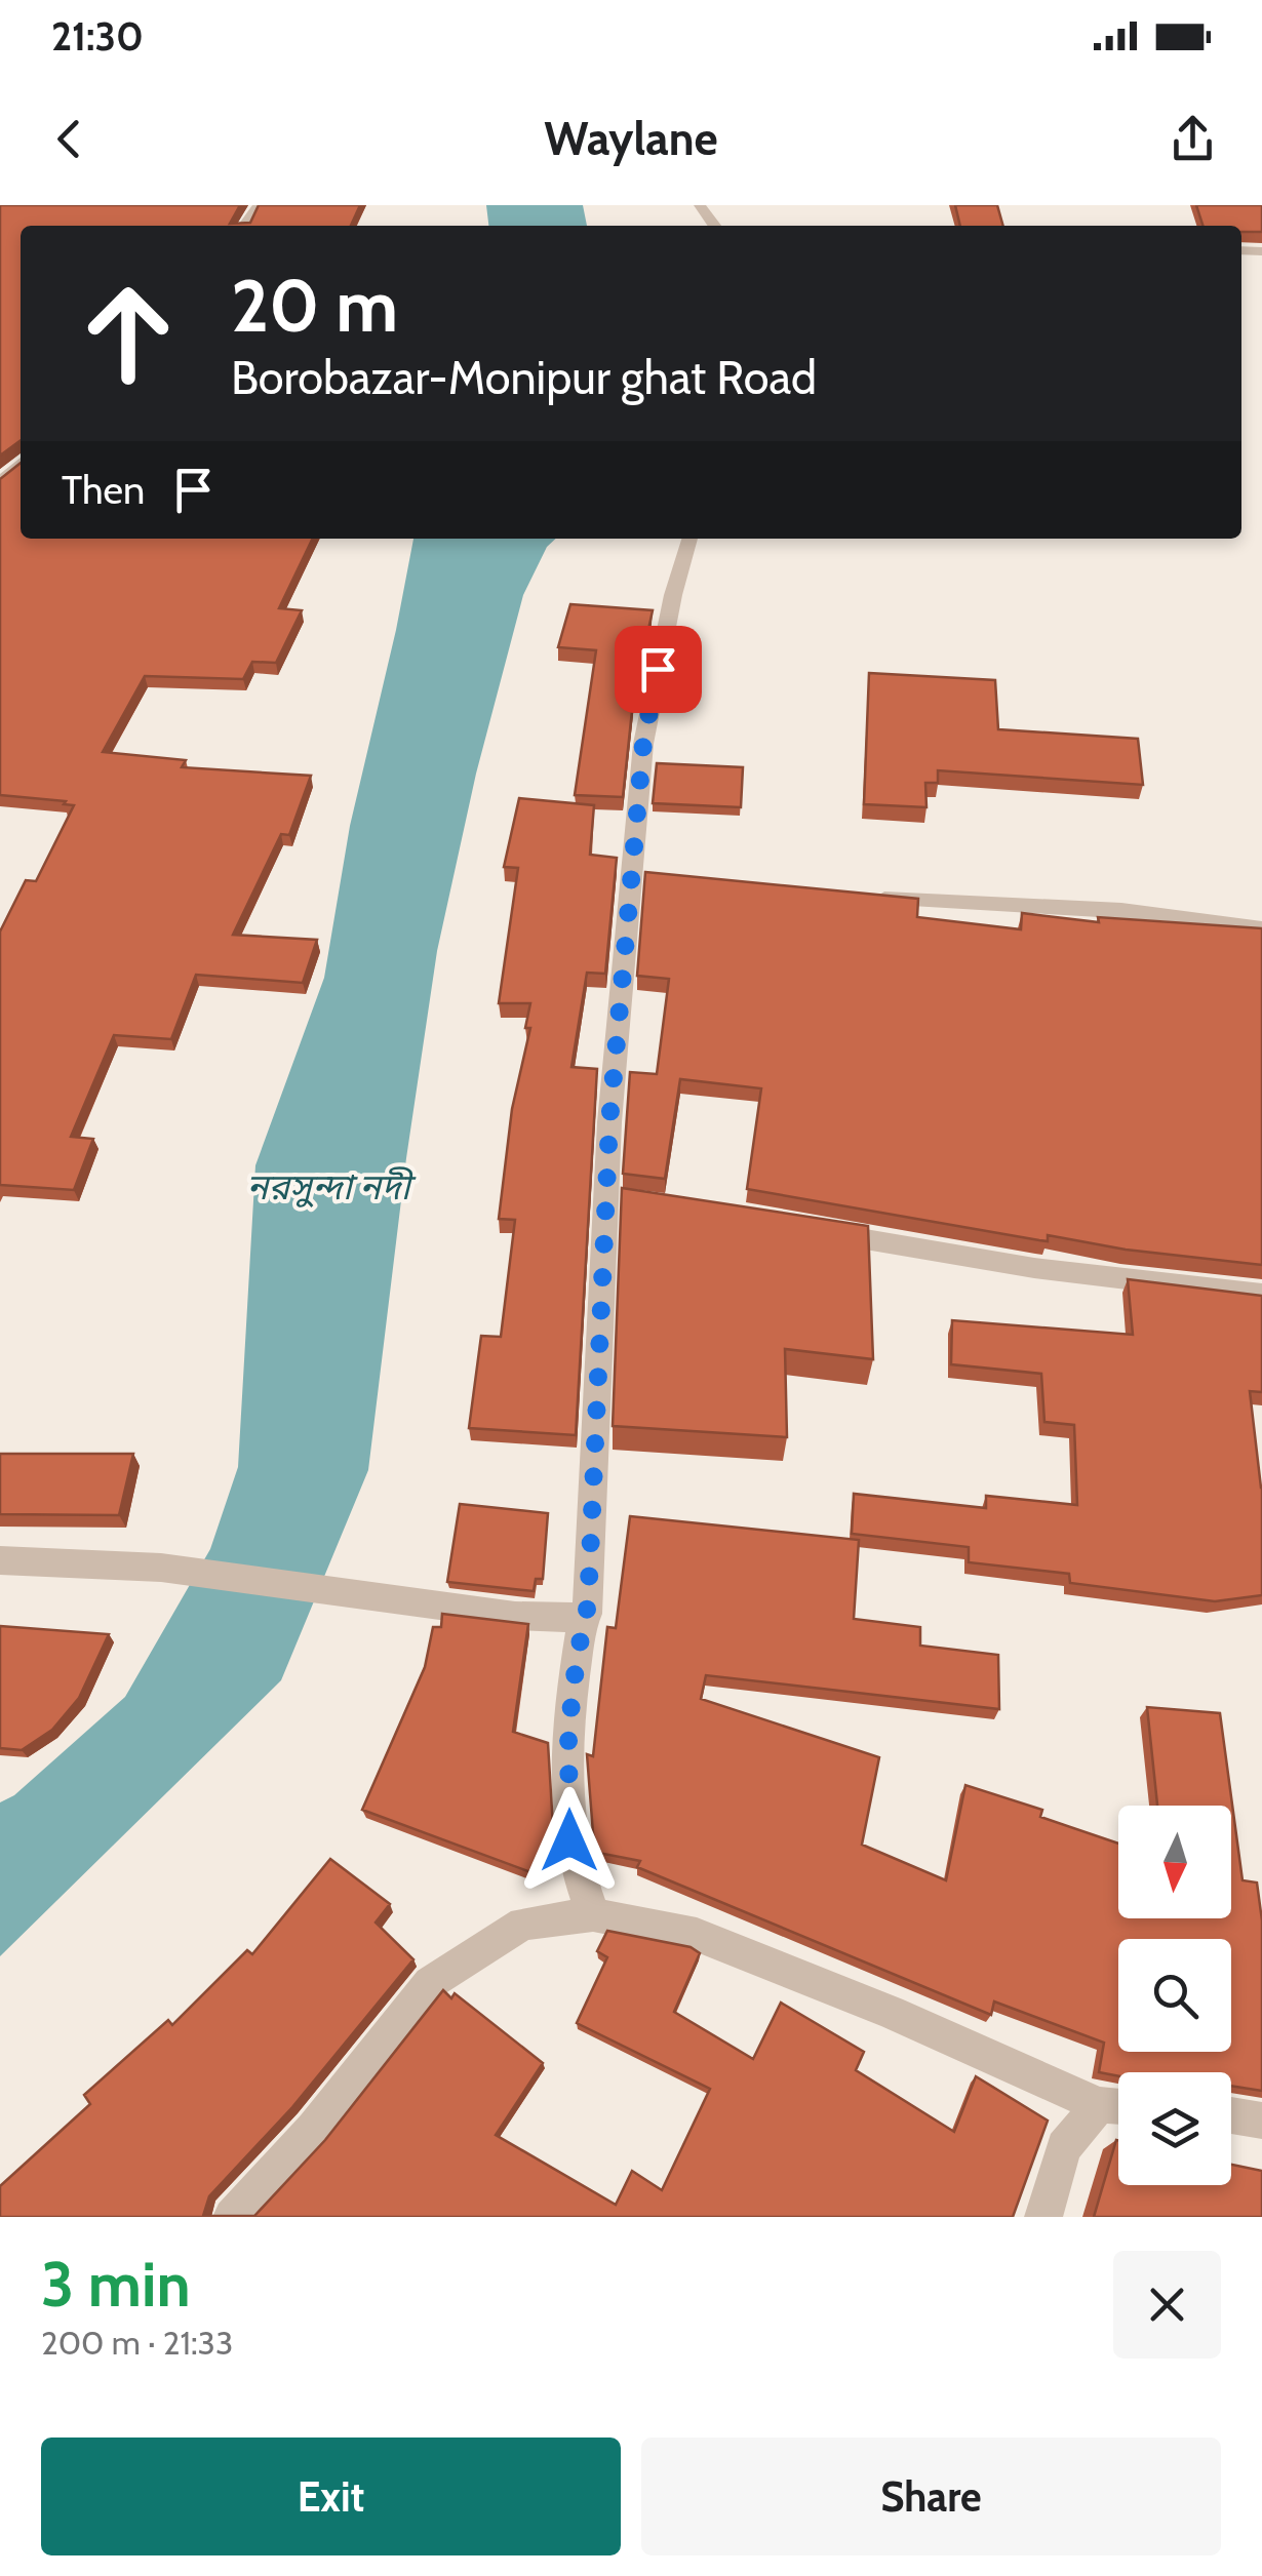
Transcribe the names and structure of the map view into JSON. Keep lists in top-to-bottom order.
{
  "water": ["নরসুন্দা নদী"],
  "north": "bottom",
  "page": {
    "status": "21:30",
    "header": "Waylane",
    "turn": ["20 m", "Borobazar-Monipur ghat Road"],
    "then": "Then",
    "heading": ["3 min", "200 m · 21:33"],
    "buttons": ["Exit", "Share"]
  }
}
